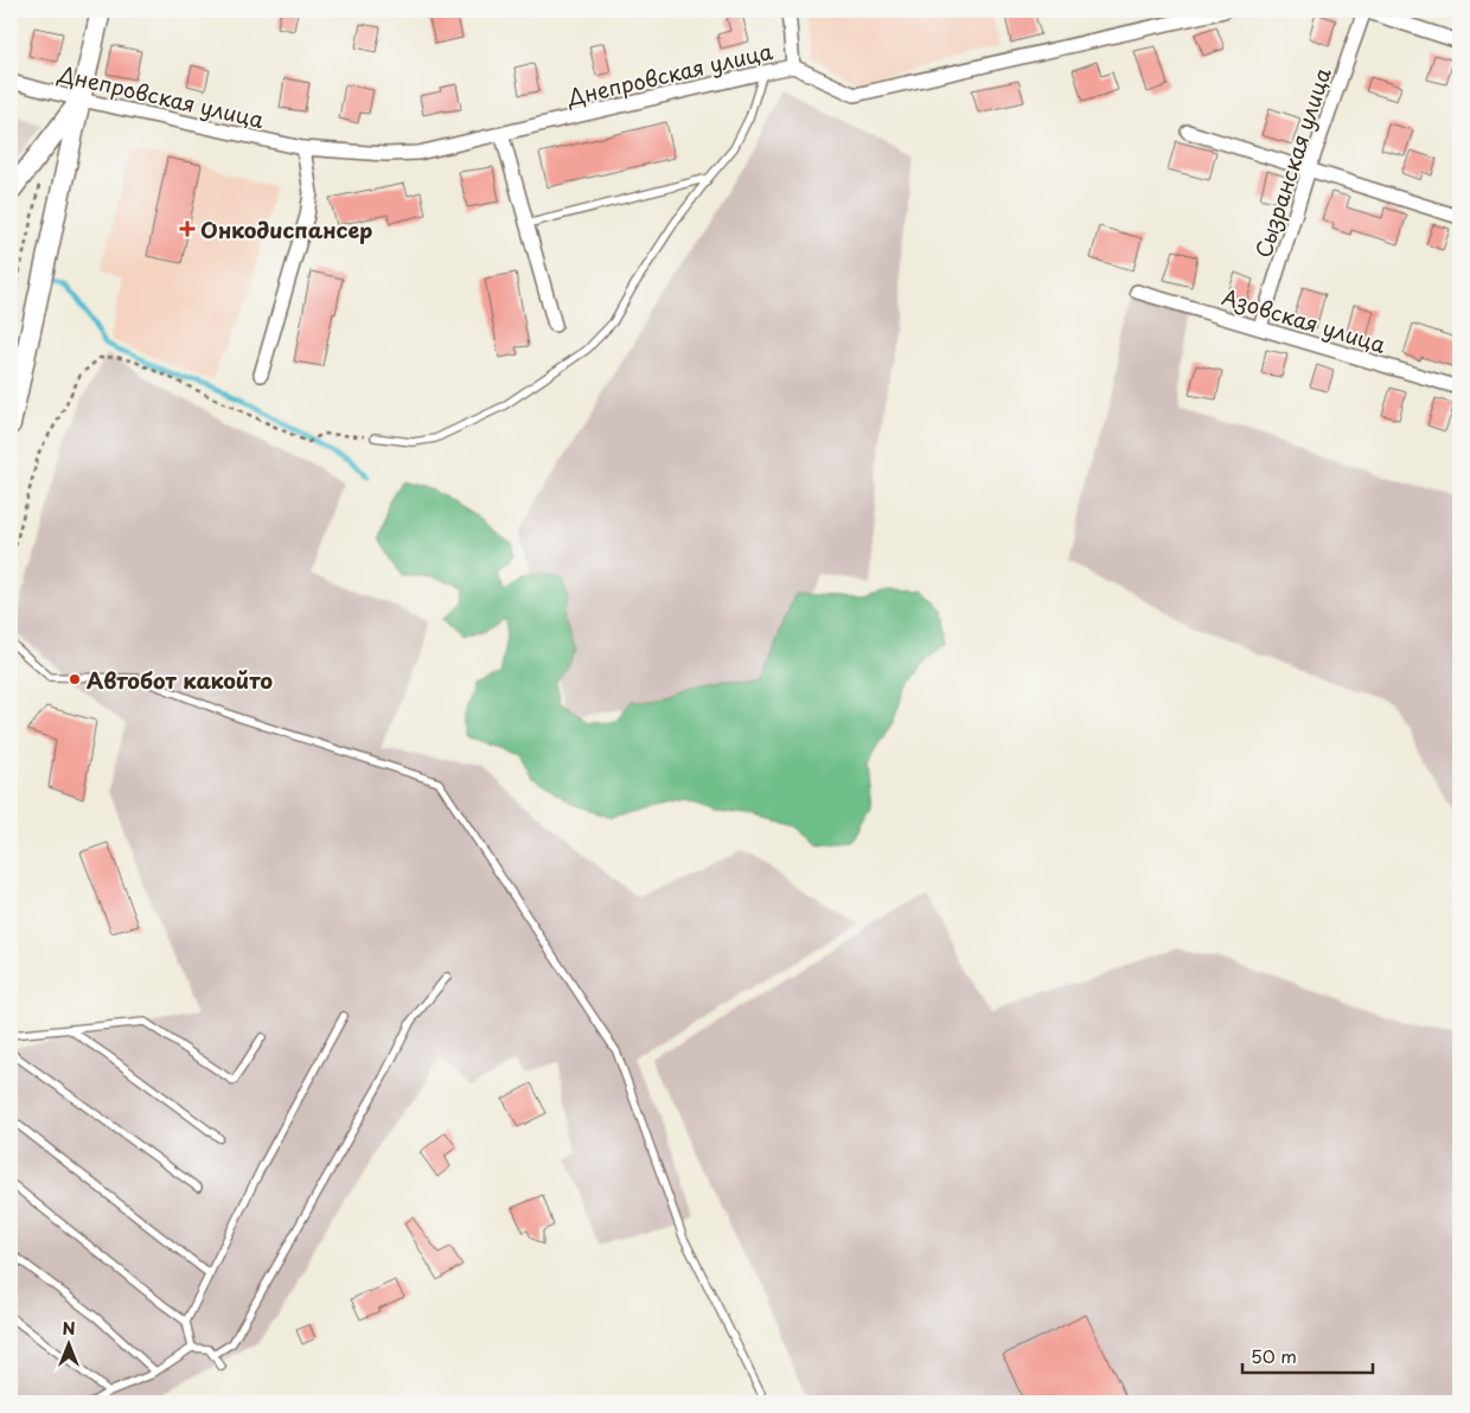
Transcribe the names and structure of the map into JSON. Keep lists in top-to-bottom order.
{
  "streets": {
    "street": ["Днепровская улица", "Сызранская улица", "Азовская улица"]
  },
  "crossings": [
    ["Сызранская улица", "Азовская улица"]
  ],
  "places": {
    "health": ["Онкодиспансер"],
    "other": ["Автобот какойто"]
  },
  "scale_bar": "50 m",
  "north": "top"
}
